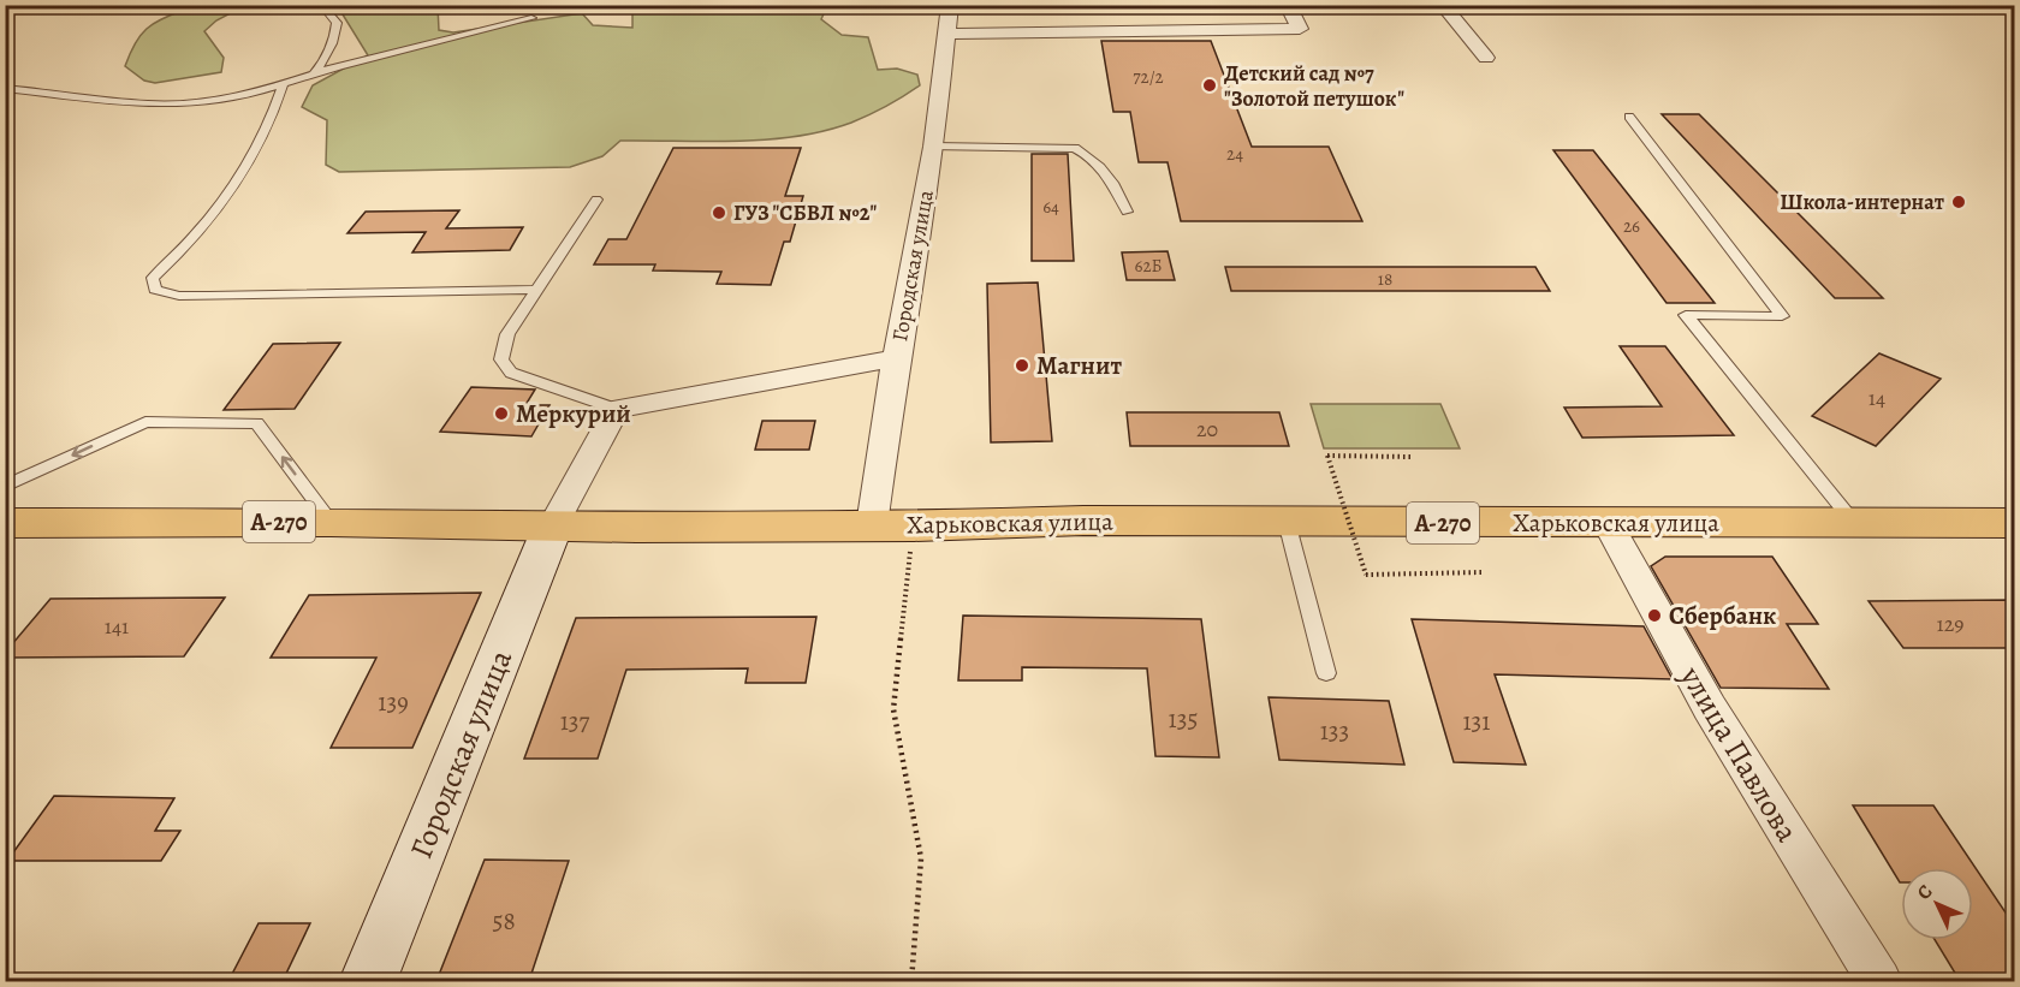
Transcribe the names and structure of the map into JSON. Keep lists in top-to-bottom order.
{
  "streets": {
    "highway": ["А-270", "Харьковская улица"],
    "street": ["Городская улица", "улица Павлова"]
  },
  "crossings": [
    ["Городская улица", "Харьковская улица"],
    ["Харьковская улица", "улица Павлова"]
  ],
  "places": [
    "Детский сад №7 \"Золотой петушок\"",
    "Школа-интернат",
    "ГУЗ \"СБВЛ №2\"",
    "Магнит",
    "Меркурий",
    "Сбербанк"
  ],
  "house_numbers": [
    "72/2",
    "24",
    "64",
    "26",
    "62Б",
    "18",
    "14",
    "20",
    "129",
    "141",
    "139",
    "135",
    "137",
    "131",
    "133",
    "58"
  ],
  "north": "top left"
}
